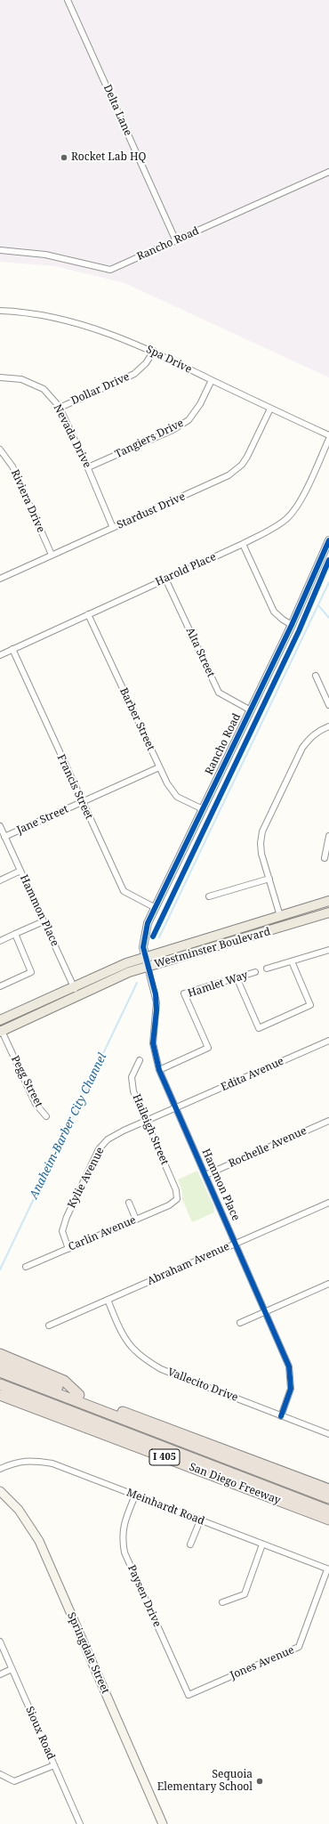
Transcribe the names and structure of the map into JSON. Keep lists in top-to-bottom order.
{
  "streets": {
    "highway": ["I 405", "San Diego Freeway"],
    "main road": ["Westminster Boulevard", "Springdale Street"],
    "street": [
      "Delta Lane",
      "Rancho Road",
      "Spa Drive",
      "Dollar Drive",
      "Nevada Drive",
      "Tangiers Drive",
      "Riviera Drive",
      "Stardust Drive",
      "Harold Place",
      "Alta Street",
      "Barber Street",
      "Francis Street",
      "Jane Street",
      "Hammon Place",
      "Hamlet Way",
      "Edita Avenue",
      "Pegg Street",
      "Haileigh Street",
      "Rochelle Avenue",
      "Kylie Avenue",
      "Carlin Avenue",
      "Abraham Avenue",
      "Vallecito Drive",
      "Meinhardt Road",
      "Paysen Drive",
      "Jones Avenue",
      "Sioux Road"
    ]
  },
  "crossings": [
    ["Delta Lane", "Rancho Road"],
    ["Rancho Road", "Alta Street"],
    ["Rancho Road", "Barber Street"],
    ["Rancho Road", "Francis Street"],
    ["Rancho Road", "Hammon Place"],
    ["Rancho Road", "Westminster Boulevard"],
    ["Spa Drive", "Dollar Drive"],
    ["Spa Drive", "Tangiers Drive"],
    ["Spa Drive", "Stardust Drive"],
    ["Dollar Drive", "Nevada Drive"],
    ["Nevada Drive", "Tangiers Drive"],
    ["Nevada Drive", "Stardust Drive"],
    ["Riviera Drive", "Stardust Drive"],
    ["Harold Place", "Alta Street"],
    ["Harold Place", "Barber Street"],
    ["Harold Place", "Francis Street"],
    ["Barber Street", "Jane Street"],
    ["Francis Street", "Jane Street"],
    ["Jane Street", "Hammon Place"],
    ["Hammon Place", "Westminster Boulevard"],
    ["Hammon Place", "Hamlet Way"],
    ["Hammon Place", "Edita Avenue"],
    ["Hammon Place", "Rochelle Avenue"],
    ["Hammon Place", "Kylie Avenue"],
    ["Hammon Place", "Abraham Avenue"],
    ["Hammon Place", "Vallecito Drive"],
    ["Westminster Boulevard", "Pegg Street"],
    ["Edita Avenue", "Kylie Avenue"],
    ["Haileigh Street", "Kylie Avenue"],
    ["Haileigh Street", "Carlin Avenue"],
    ["Kylie Avenue", "Carlin Avenue"],
    ["Abraham Avenue", "Vallecito Drive"],
    ["Meinhardt Road", "Paysen Drive"],
    ["Meinhardt Road", "Jones Avenue"],
    ["Paysen Drive", "Jones Avenue"]
  ],
  "water": ["Anaheim-Barber City Channel"],
  "places": ["Rocket Lab HQ", "Sequoia Elementary School"]
}
